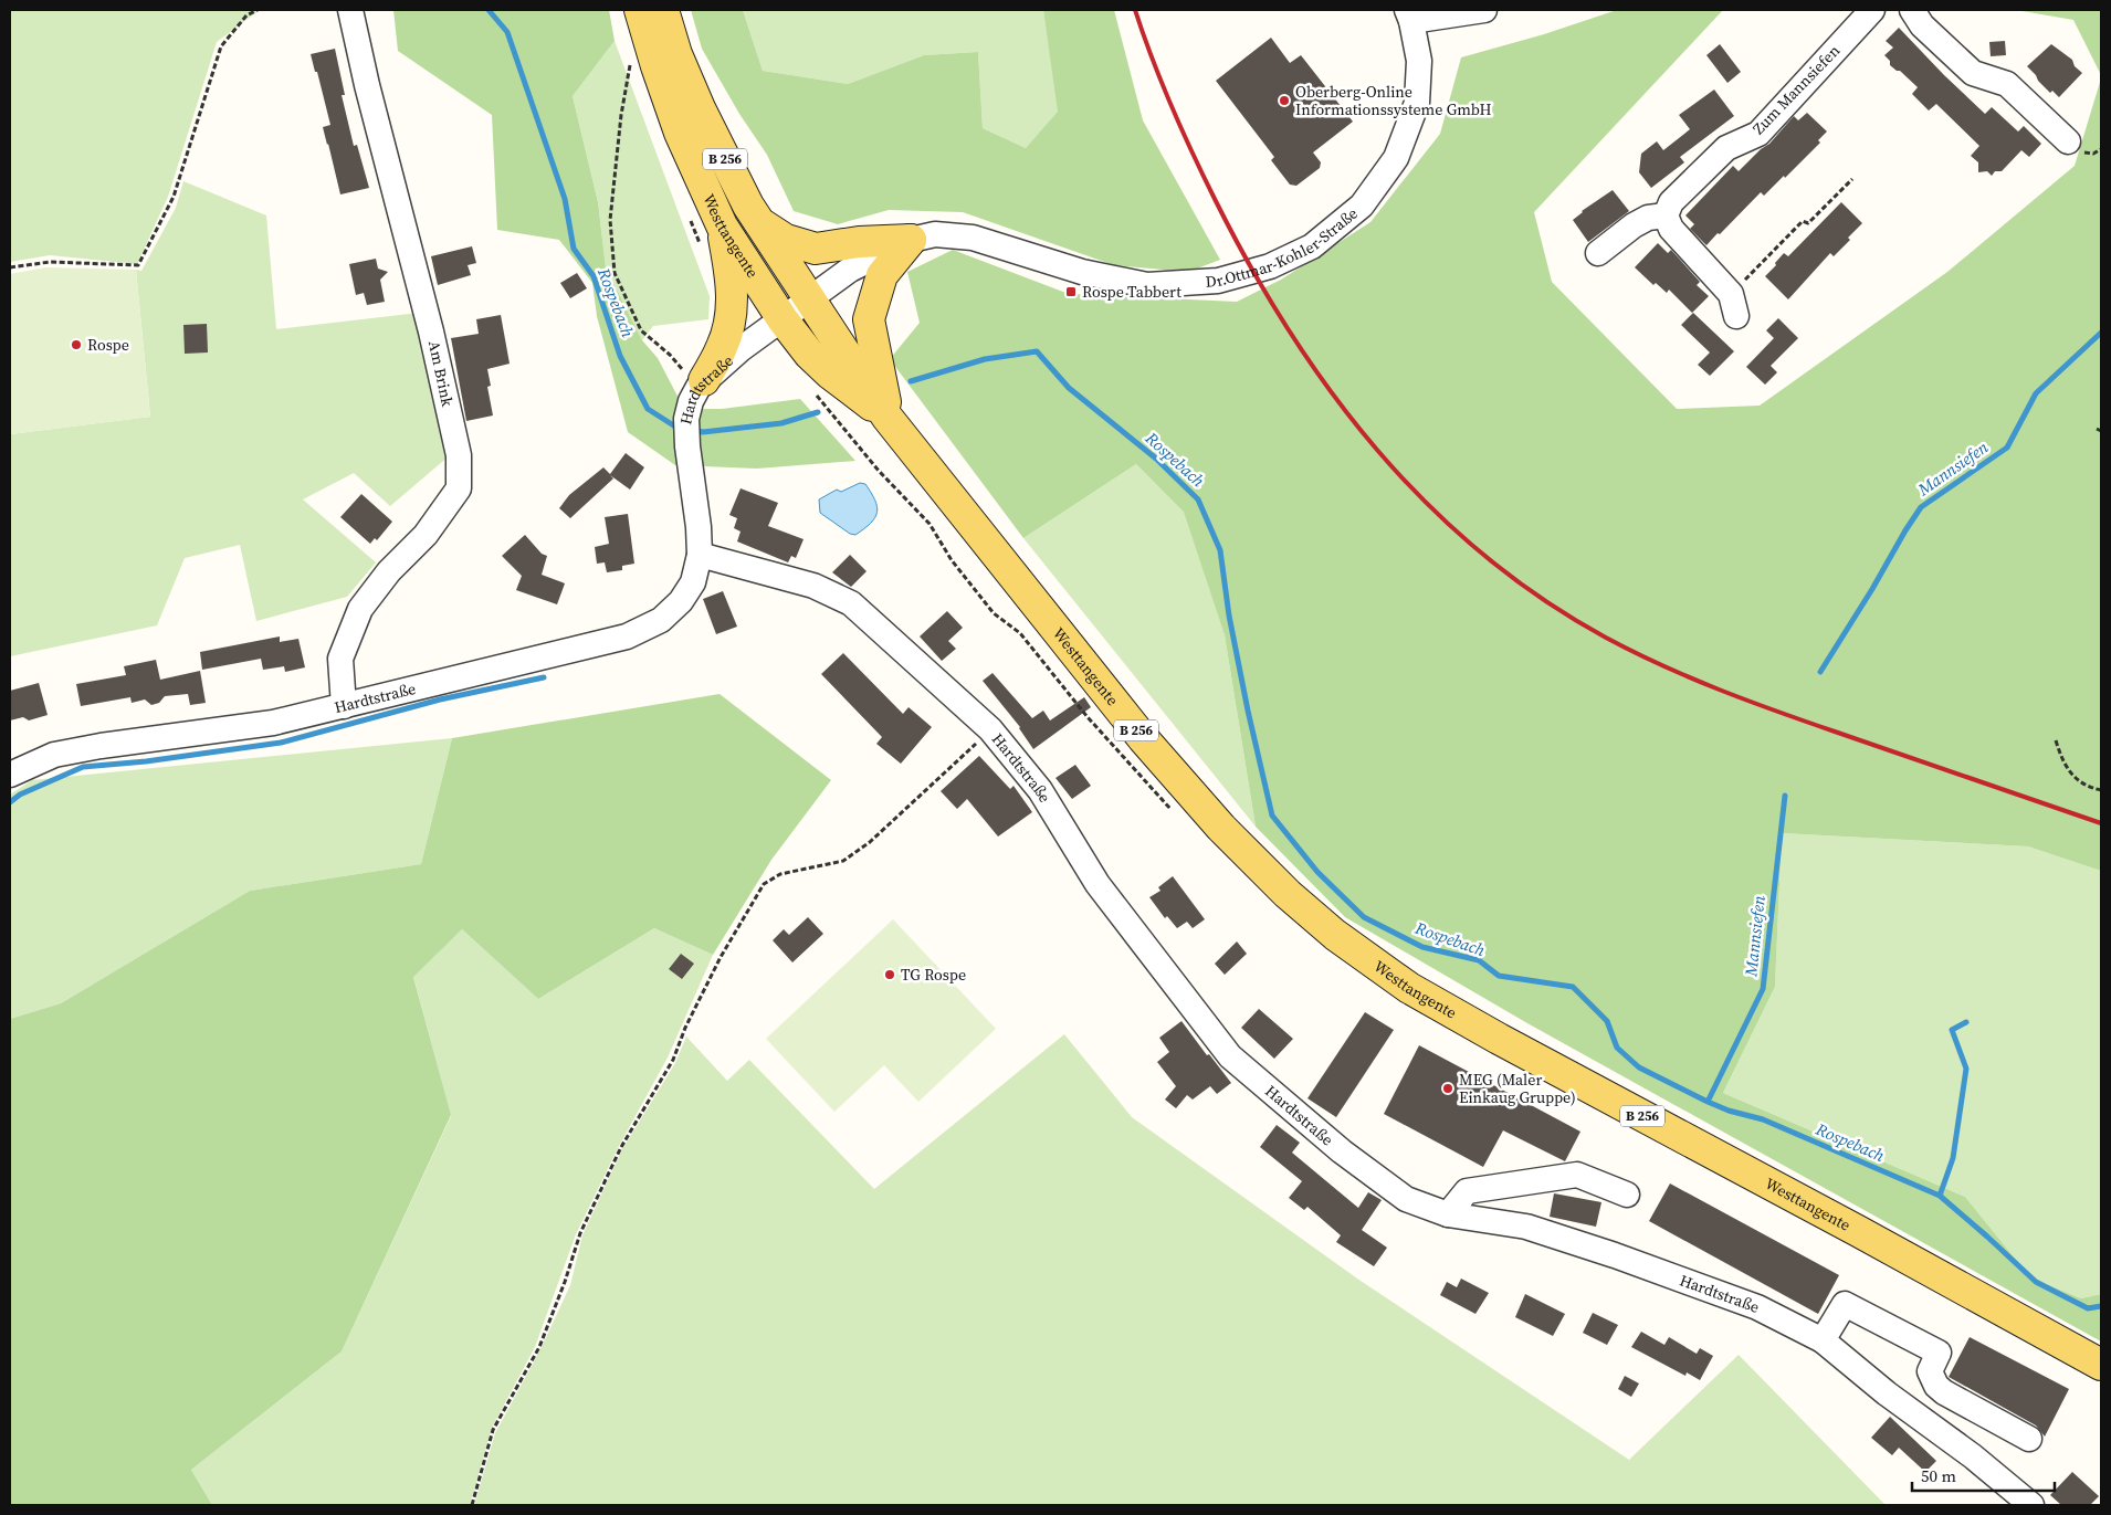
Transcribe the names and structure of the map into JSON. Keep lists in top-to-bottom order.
{
  "streets": {
    "main road": ["B 256", "Westtangente"],
    "street": [
      "Zum Mannsiefen",
      "Dr.Ottmar-Kohler-Straße",
      "Am Brink",
      "Hardtstraße"
    ]
  },
  "crossings": [
    ["B 256", "Westtangente"],
    ["B 256", "Dr.Ottmar-Kohler-Straße"],
    ["B 256", "Hardtstraße"],
    ["Westtangente", "Dr.Ottmar-Kohler-Straße"],
    ["Westtangente", "Hardtstraße"],
    ["Dr.Ottmar-Kohler-Straße", "Hardtstraße"],
    ["Am Brink", "Hardtstraße"]
  ],
  "water": ["Rospebach", "Mannsiefen"],
  "places": {
    "other": [
      "Oberberg-Online Informationssysteme GmbH",
      "Rospe",
      "TG Rospe",
      "MEG (Maler Einkaug Gruppe)"
    ],
    "transit": ["Rospe Tabbert"]
  },
  "scale_bar": "50 m"
}
